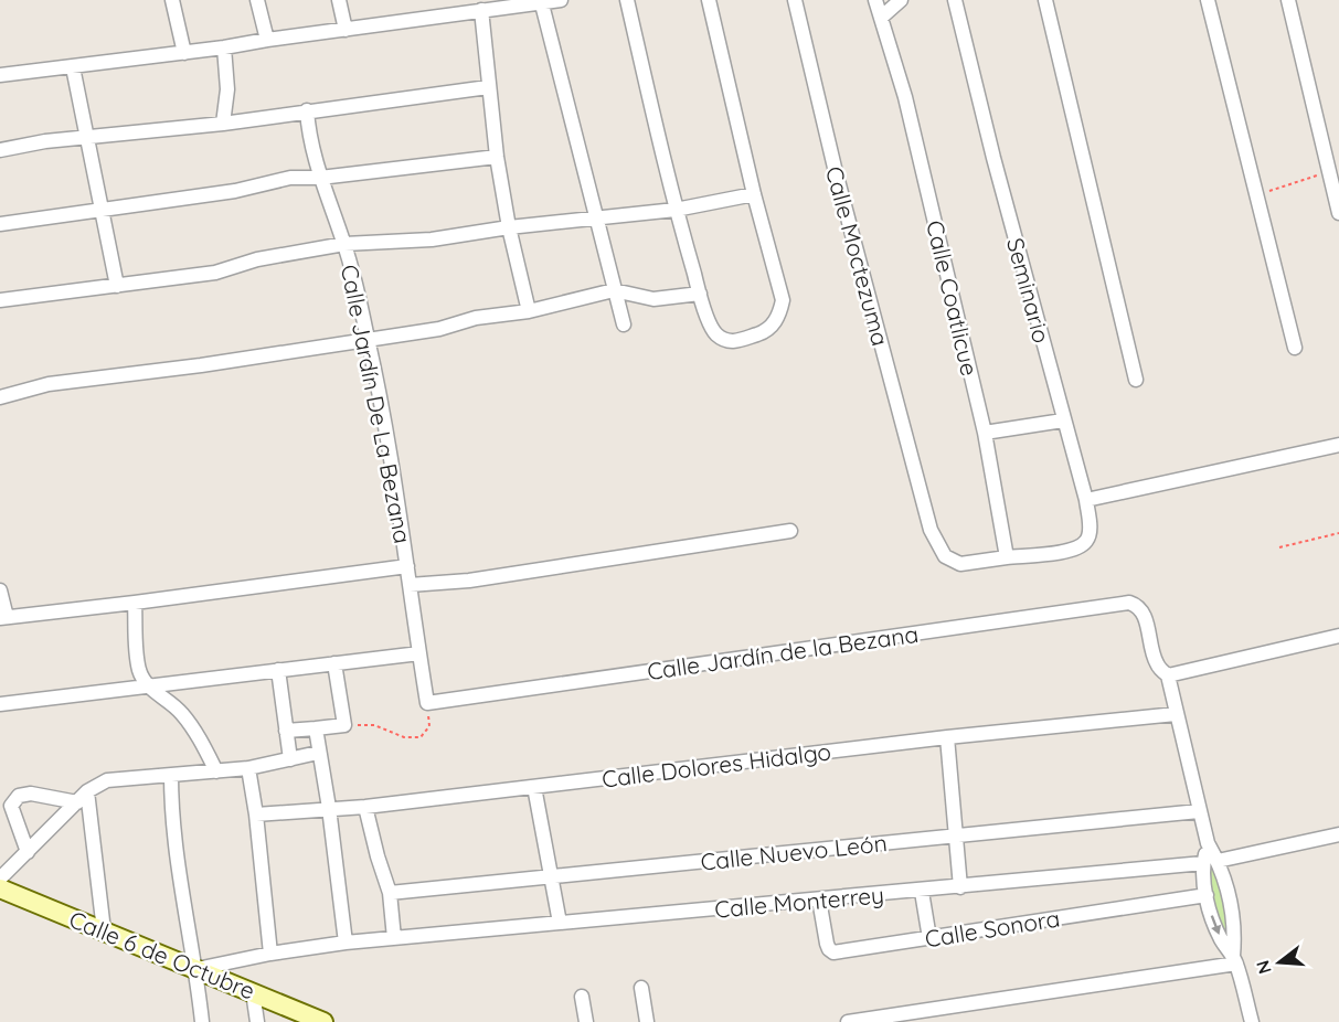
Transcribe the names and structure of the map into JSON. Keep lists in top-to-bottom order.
{
  "streets": {
    "street": [
      "Calle Moctezuma",
      "Seminario",
      "Calle Coatlicue",
      "Calle Jardín De La Bezana",
      "Calle Jardín de la Bezana",
      "Calle Dolores Hidalgo",
      "Calle Nuevo León",
      "Calle Monterrey",
      "Calle Sonora",
      "Calle 6 de Octubre"
    ]
  },
  "crossings": [
    ["Calle Moctezuma", "Seminario"],
    ["Calle Moctezuma", "Calle Coatlicue"],
    ["Seminario", "Calle Coatlicue"],
    ["Calle Jardín De La Bezana", "Calle Jardín de la Bezana"],
    ["Calle Monterrey", "Calle Sonora"],
    ["Calle Monterrey", "Calle 6 de Octubre"]
  ],
  "north": "left"
}
